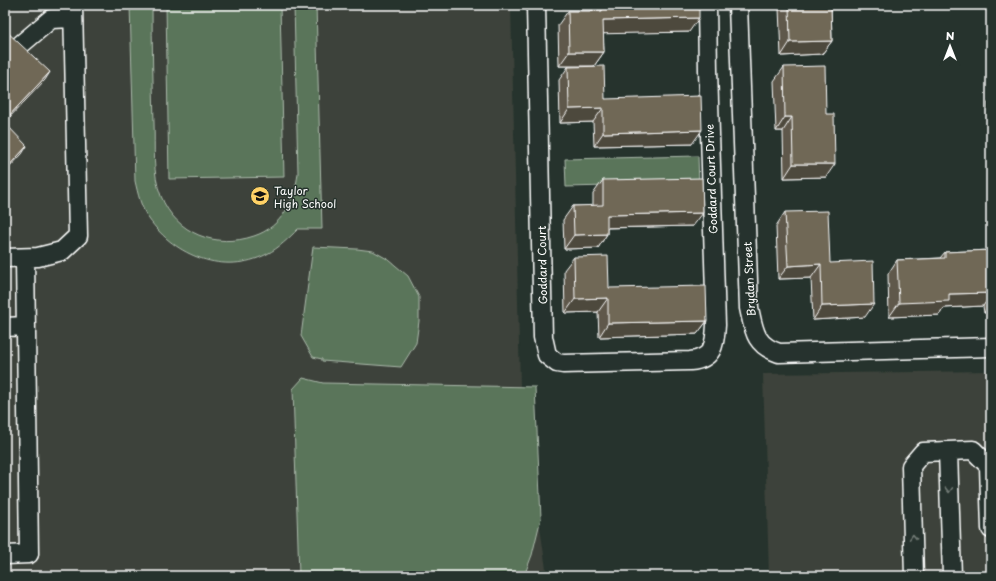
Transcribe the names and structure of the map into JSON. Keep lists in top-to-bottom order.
{
  "streets": {
    "street": ["Goddard Court Drive", "Goddard Court", "Brydan Street"]
  },
  "crossings": [
    ["Goddard Court Drive", "Goddard Court"]
  ],
  "places": {
    "school or university": ["Taylor High School"]
  },
  "north": "top"
}
